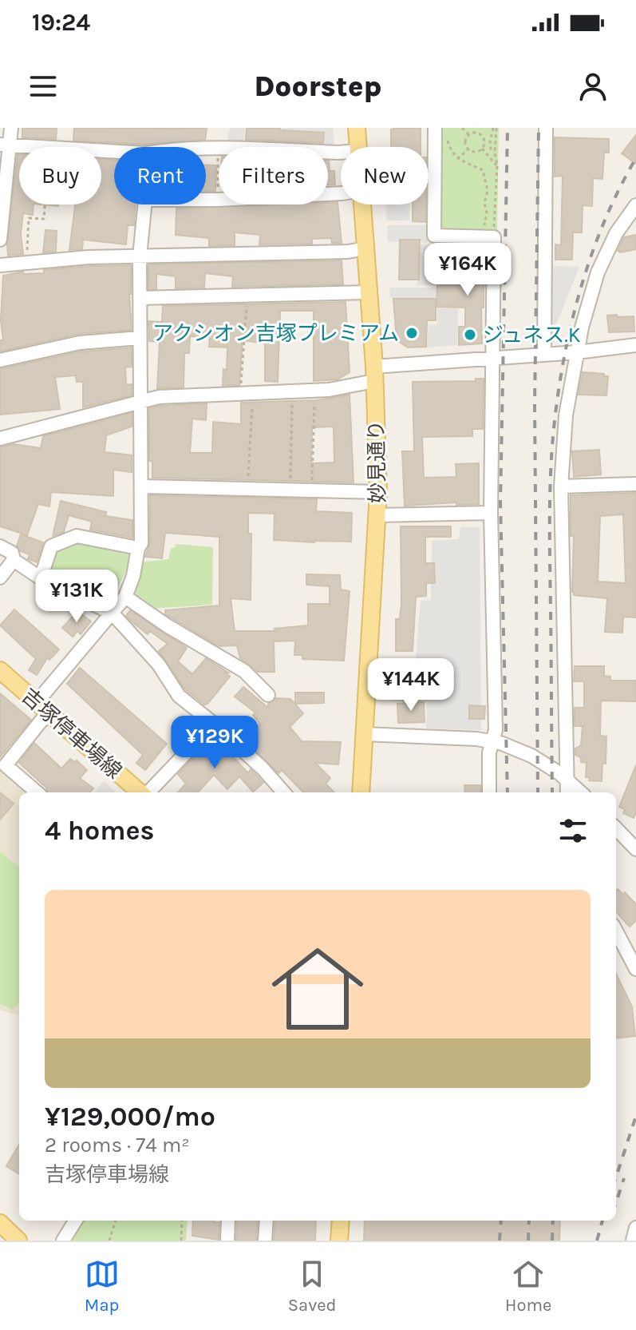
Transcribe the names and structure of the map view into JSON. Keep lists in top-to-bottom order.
{
  "streets": {
    "main road": ["妙見通り", "吉塚停車場線"]
  },
  "places": ["アクシオン吉塚プレミアム", "ジュネス.K"],
  "page": {
    "status": "19:24",
    "header": "Doorstep",
    "chip": [
      "Buy",
      "Rent",
      "Filters",
      "New"
    ],
    "price": [
      "¥164K",
      "¥131K",
      "¥144K",
      "¥129K"
    ],
    "heading": "4 homes",
    "list": [
      {
        "name": "¥129,000/mo",
        "note": "2 rooms · 74 m² · 吉塚停車場線"
      }
    ],
    "tabs": ["Map", "Saved", "Home"]
  }
}
